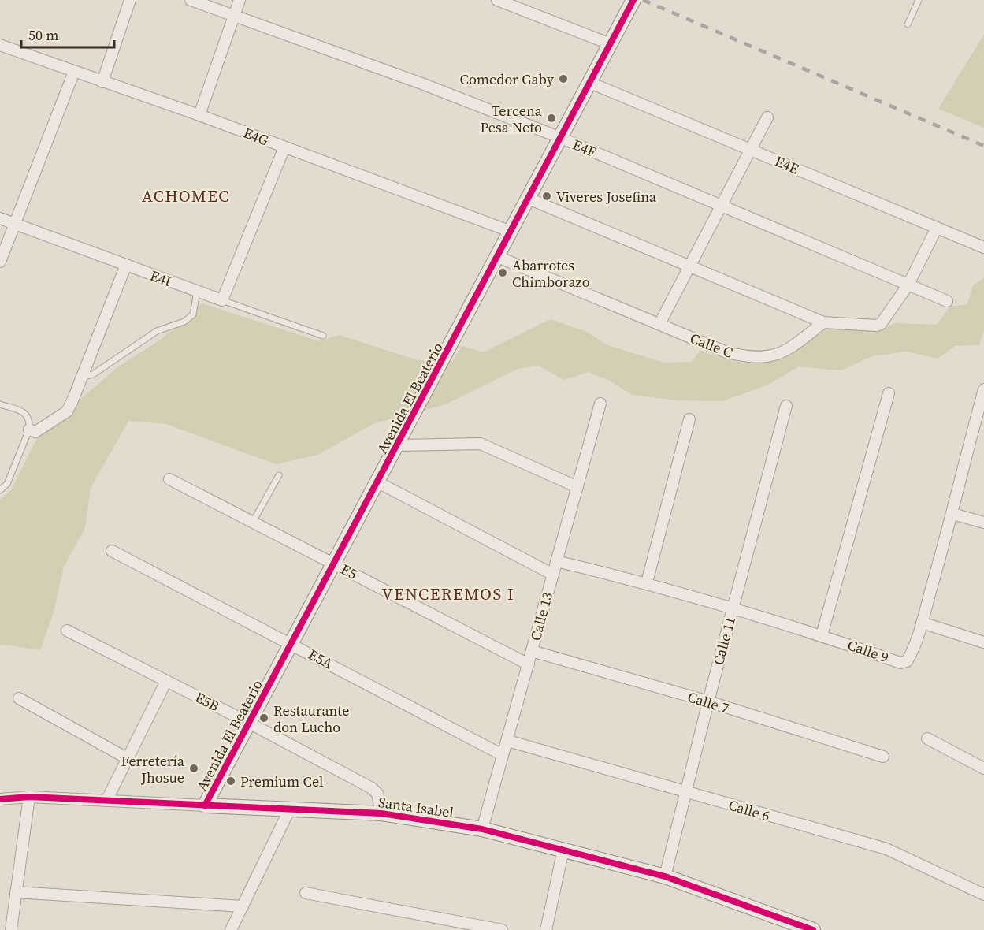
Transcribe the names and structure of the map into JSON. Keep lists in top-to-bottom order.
{
  "streets": {
    "street": [
      "E4G",
      "E4F",
      "E4E",
      "E4I",
      "Calle C",
      "Avenida El Beaterio",
      "E5",
      "Calle 13",
      "Calle 11",
      "Calle 9",
      "E5A",
      "E5B",
      "Calle 7",
      "Santa Isabel",
      "Calle 6"
    ]
  },
  "crossings": [
    ["E4G", "Avenida El Beaterio"],
    ["E4F", "Avenida El Beaterio"],
    ["E4E", "Avenida El Beaterio"],
    ["Calle C", "Avenida El Beaterio"],
    ["Avenida El Beaterio", "E5"],
    ["Avenida El Beaterio", "E5A"],
    ["Avenida El Beaterio", "E5B"],
    ["Avenida El Beaterio", "Santa Isabel"],
    ["E5", "Calle 13"],
    ["Calle 13", "Calle 9"],
    ["Calle 13", "E5A"],
    ["Calle 13", "Calle 7"],
    ["Calle 13", "Santa Isabel"],
    ["Calle 13", "Calle 6"],
    ["Calle 11", "Calle 9"],
    ["Calle 11", "Calle 7"],
    ["Calle 11", "Santa Isabel"],
    ["Calle 11", "Calle 6"],
    ["E5B", "Santa Isabel"]
  ],
  "districts": ["ACHOMEC", "VENCEREMOS I"],
  "places": [
    "Comedor Gaby",
    "Tercena Pesa Neto",
    "Viveres Josefina",
    "Abarrotes Chimborazo",
    "Restaurante don Lucho",
    "Ferretería Jhosue",
    "Premium Cel"
  ],
  "scale_bar": "50 m"
}
